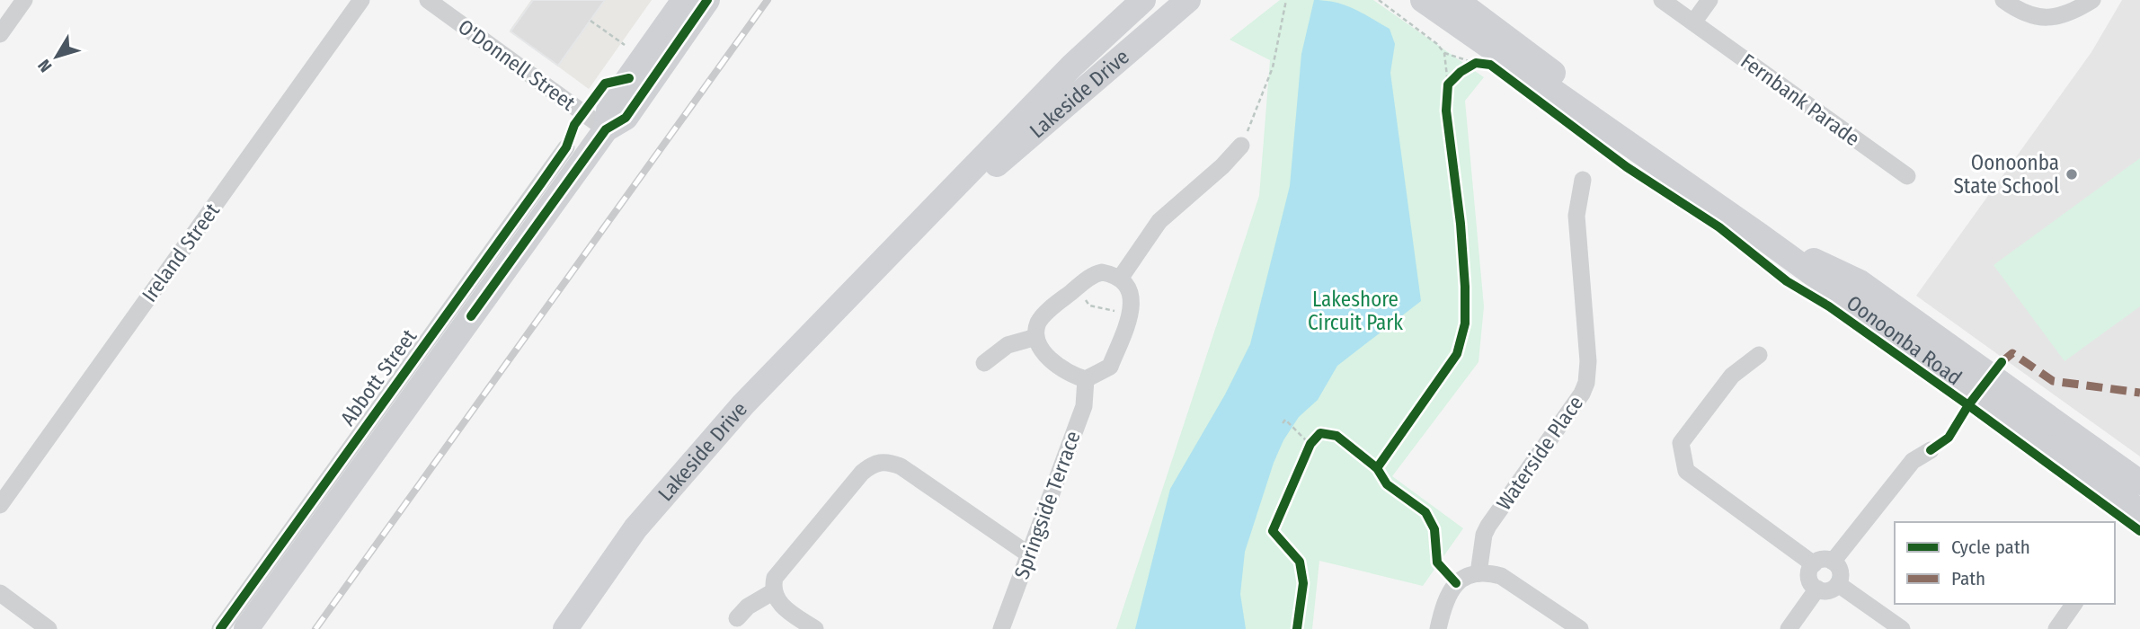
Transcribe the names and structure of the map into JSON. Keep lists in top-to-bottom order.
{
  "streets": {
    "street": [
      "O'Donnell Street",
      "Lakeside Drive",
      "Fernbank Parade",
      "Ireland Street",
      "Oonoonba Road",
      "Abbott Street",
      "Waterside Place",
      "Springside Terrace"
    ]
  },
  "crossings": [
    ["O'Donnell Street", "Abbott Street"]
  ],
  "parks": ["Lakeshore Circuit Park"],
  "places": ["Oonoonba State School"],
  "legend": ["Cycle path", "Path"],
  "north": "bottom left"
}
